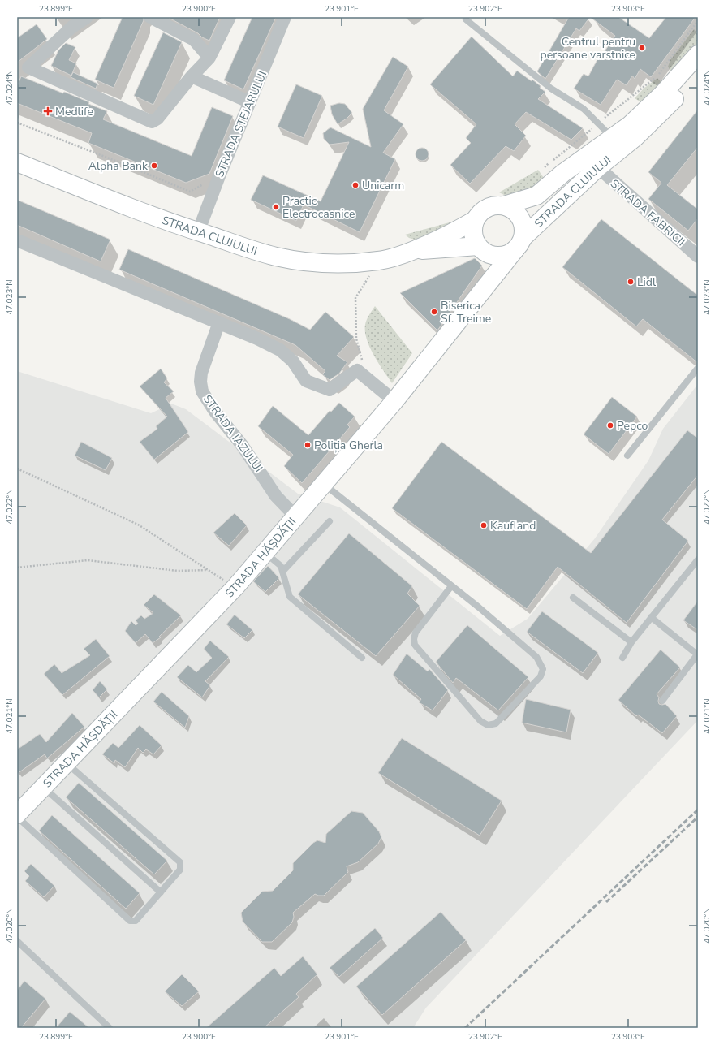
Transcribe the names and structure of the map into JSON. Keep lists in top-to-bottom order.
{
  "streets": {
    "main road": ["STRADA CLUJULUI", "STRADA HĂȘDĂȚII"],
    "street": ["STRADA STEJARULUI", "STRADA FABRICII", "STRADA IAZULUI"]
  },
  "crossings": [
    ["STRADA STEJARULUI", "STRADA CLUJULUI"],
    ["STRADA CLUJULUI", "STRADA FABRICII"],
    ["STRADA CLUJULUI", "STRADA HĂȘDĂȚII"],
    ["STRADA IAZULUI", "STRADA HĂȘDĂȚII"]
  ],
  "places": {
    "other": [
      "Centrul pentru persoane varstnice",
      "Alpha Bank",
      "Unicarm",
      "Practic Electrocasnice",
      "Lidl",
      "Biserica Sf. Treime",
      "Pepco",
      "Poliția Gherla",
      "Kaufland"
    ],
    "health": ["Medlife"]
  },
  "coordinates": [
    "23.899°E",
    "23.900°E",
    "23.901°E",
    "23.902°E",
    "23.903°E",
    "47.024°N",
    "47.023°N",
    "47.022°N",
    "47.021°N",
    "47.020°N"
  ]
}
